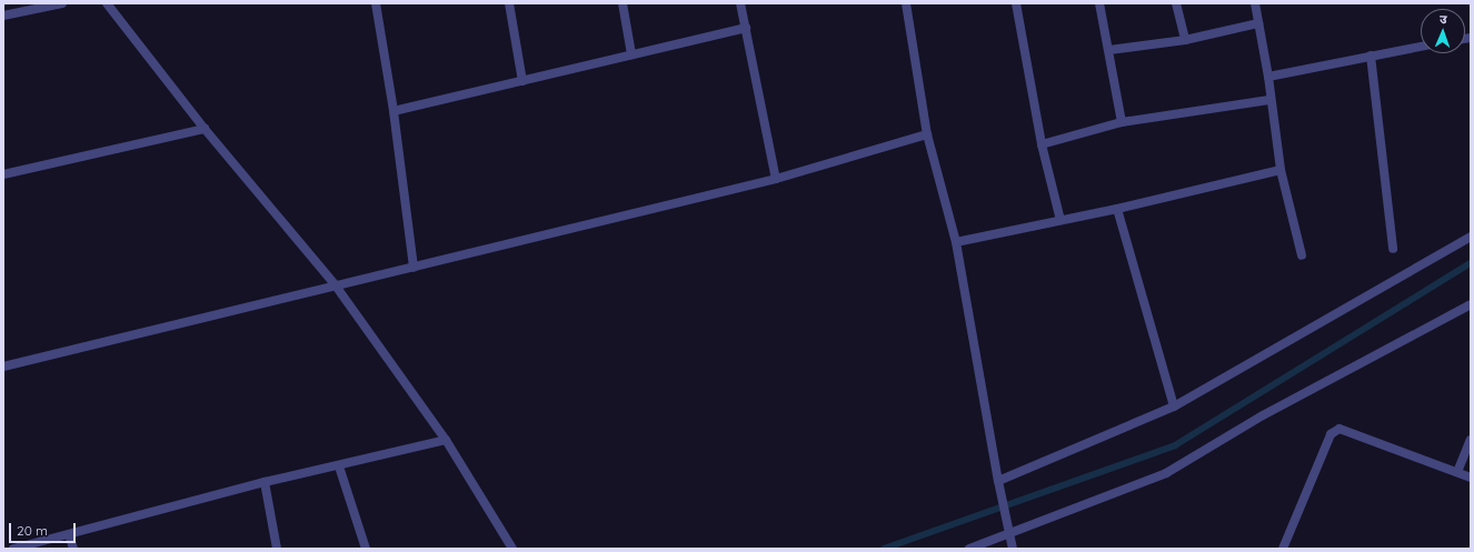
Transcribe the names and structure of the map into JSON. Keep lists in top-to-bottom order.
{
  "scale_bar": "20 m",
  "north": "top"
}
